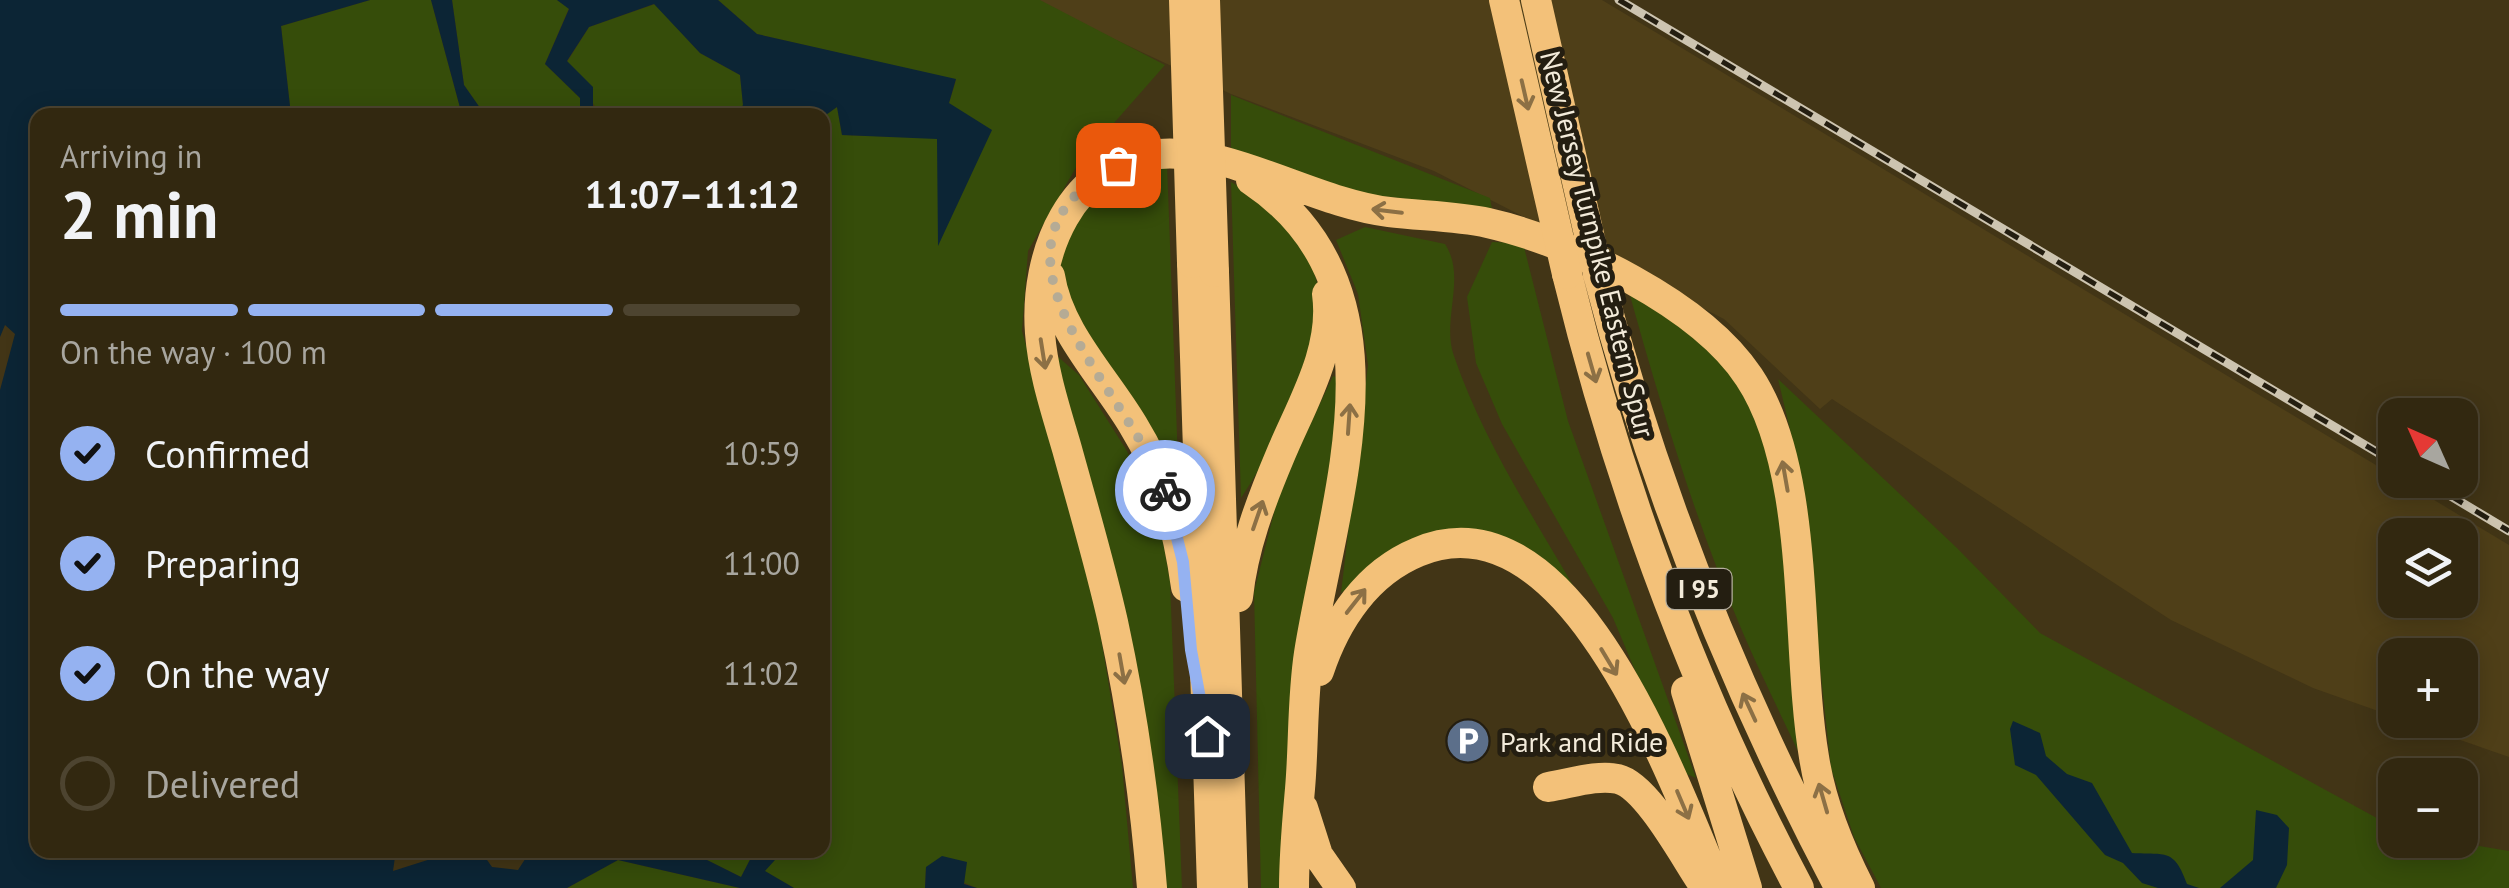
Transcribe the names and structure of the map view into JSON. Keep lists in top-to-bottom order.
{
  "streets": {
    "highway": ["New Jersey Turnpike Eastern Spur", "I 95"]
  },
  "places": {
    "parking": ["Park and Ride"]
  },
  "north": "top left",
  "page": {
    "heading": ["2 min", "Arriving in", "11:07–11:12"],
    "bar": "On the way · 100 m",
    "map_buttons": ["+", "−"],
    "list": [
      ["Confirmed", "10:59"],
      ["Preparing", "11:00"],
      ["On the way", "11:02"],
      "Delivered"
    ]
  }
}
